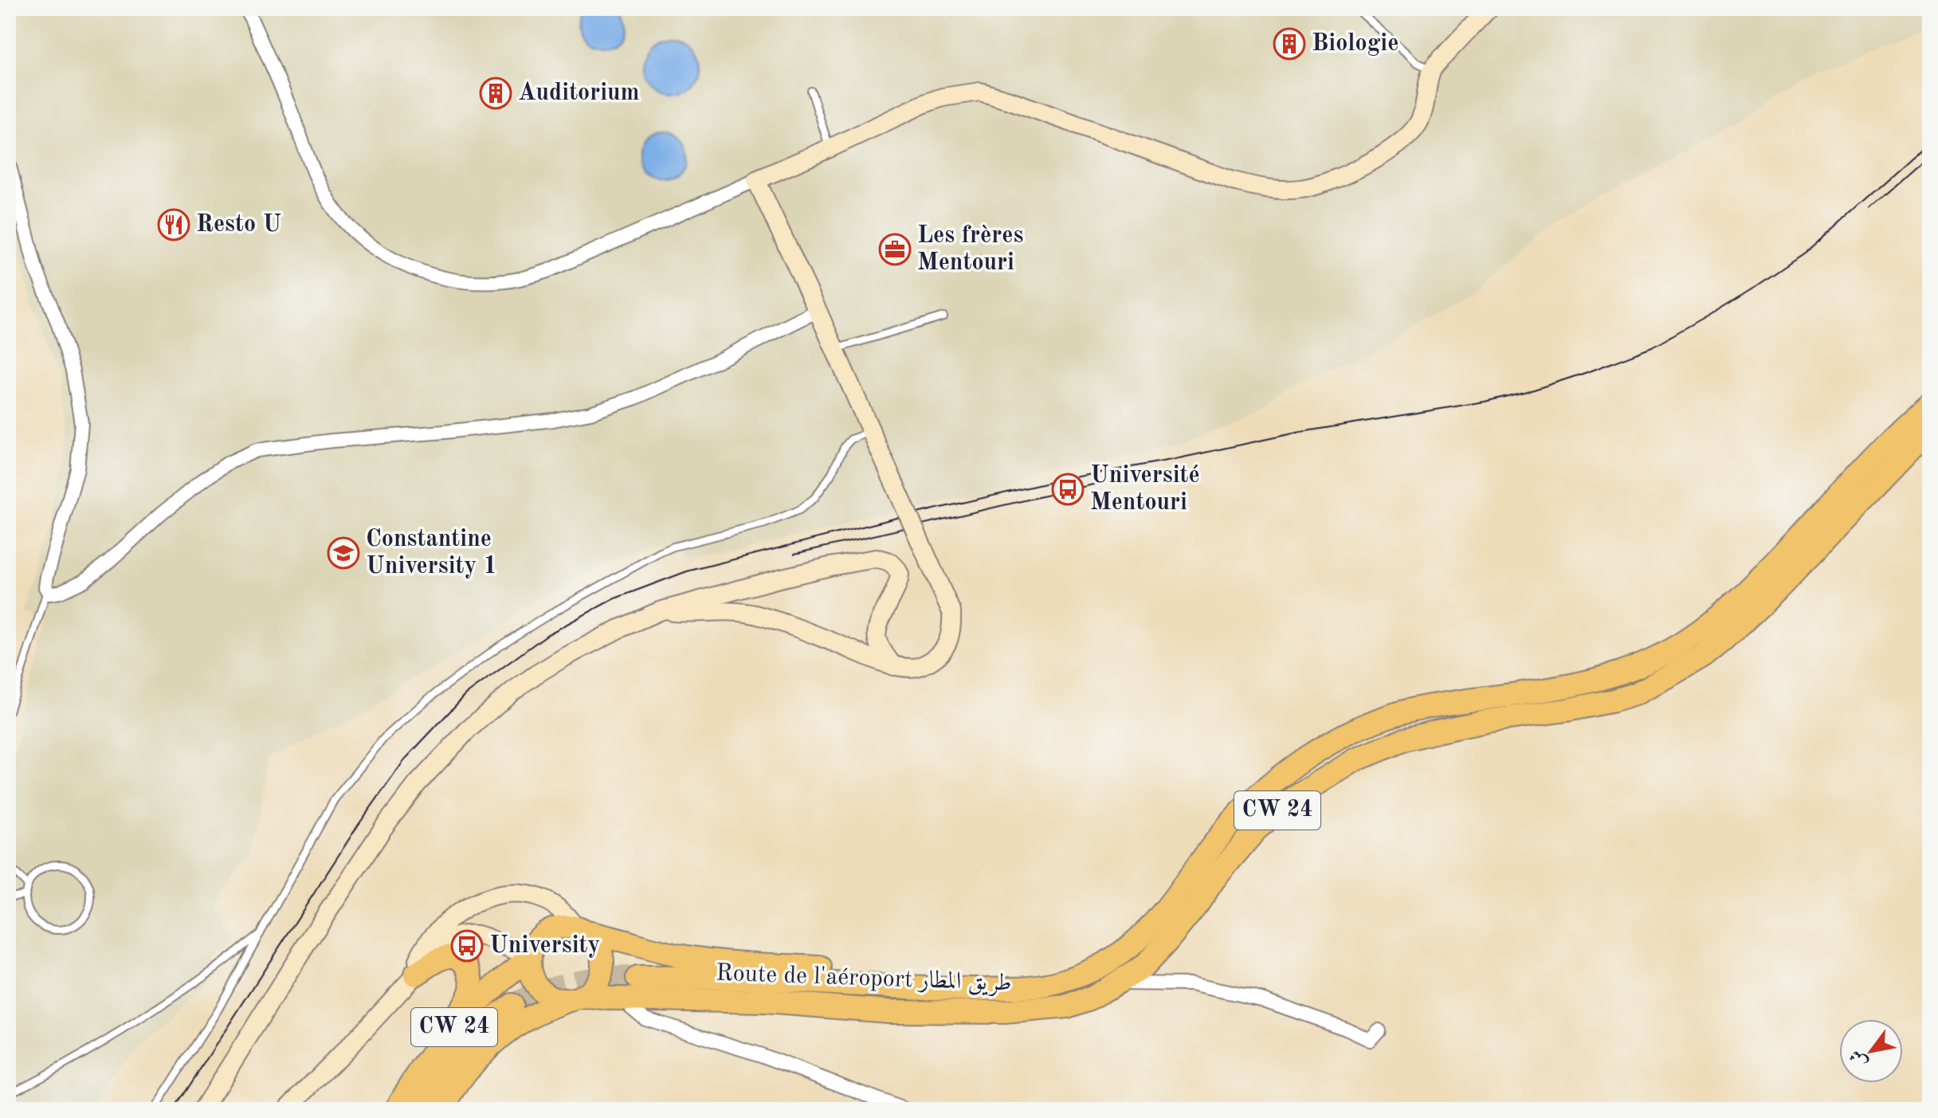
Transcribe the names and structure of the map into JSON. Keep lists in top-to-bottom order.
{
  "streets": {
    "highway": ["CW 24", "Route de l'aéroport طريق المطار"]
  },
  "crossings": [
    ["CW 24", "Route de l'aéroport طريق المطار"]
  ],
  "places": {
    "building": ["Biologie", "Auditorium"],
    "restaurant": ["Resto U"],
    "office": ["Les frères Mentouri"],
    "bus stop": ["Université Mentouri", "University"],
    "school or university": ["Constantine University 1"]
  },
  "north": "bottom left"
}
